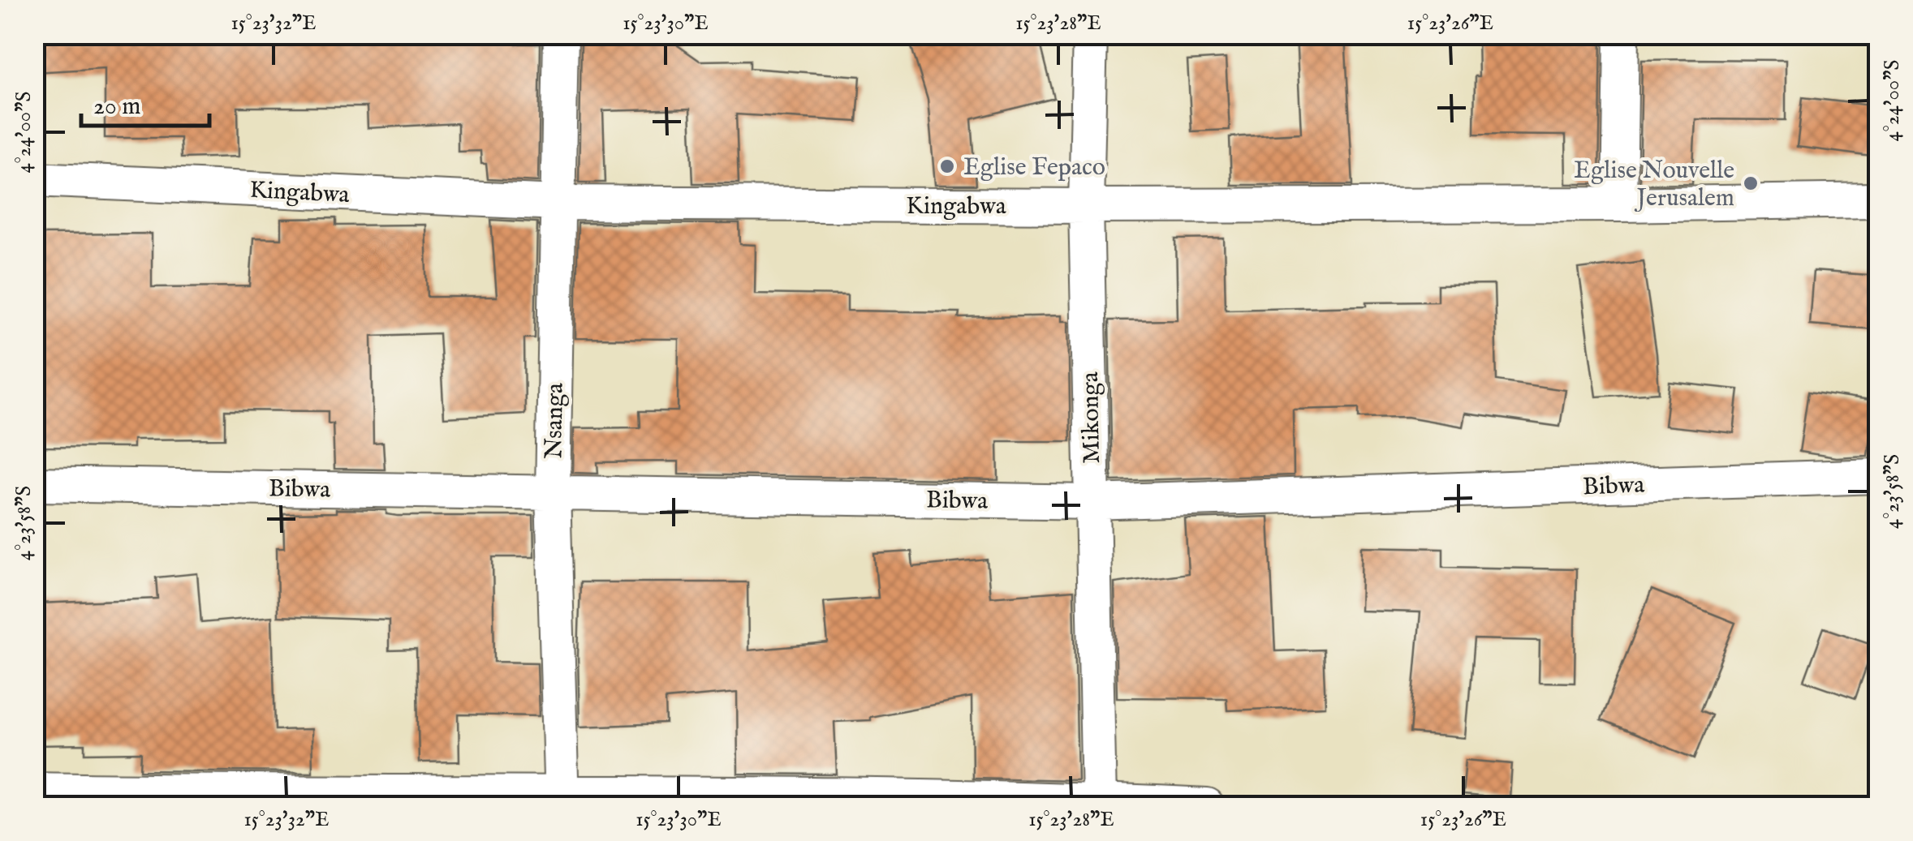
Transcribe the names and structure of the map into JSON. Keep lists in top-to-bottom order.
{
  "streets": {
    "street": [
      "Kingabwa",
      "Mikonga",
      "Nsanga",
      "Bibwa"
    ]
  },
  "crossings": [
    ["Kingabwa", "Mikonga"],
    ["Kingabwa", "Nsanga"],
    ["Mikonga", "Bibwa"],
    ["Nsanga", "Bibwa"]
  ],
  "places": ["Eglise Fepaco", "Eglise Nouvelle Jerusalem"],
  "scale_bar": "20 m",
  "coordinates": [
    "15°23'32\"E",
    "15°23'30\"E",
    "15°23'28\"E",
    "15°23'26\"E",
    "4°24'00\"S",
    "4°23'58\"S"
  ]
}
